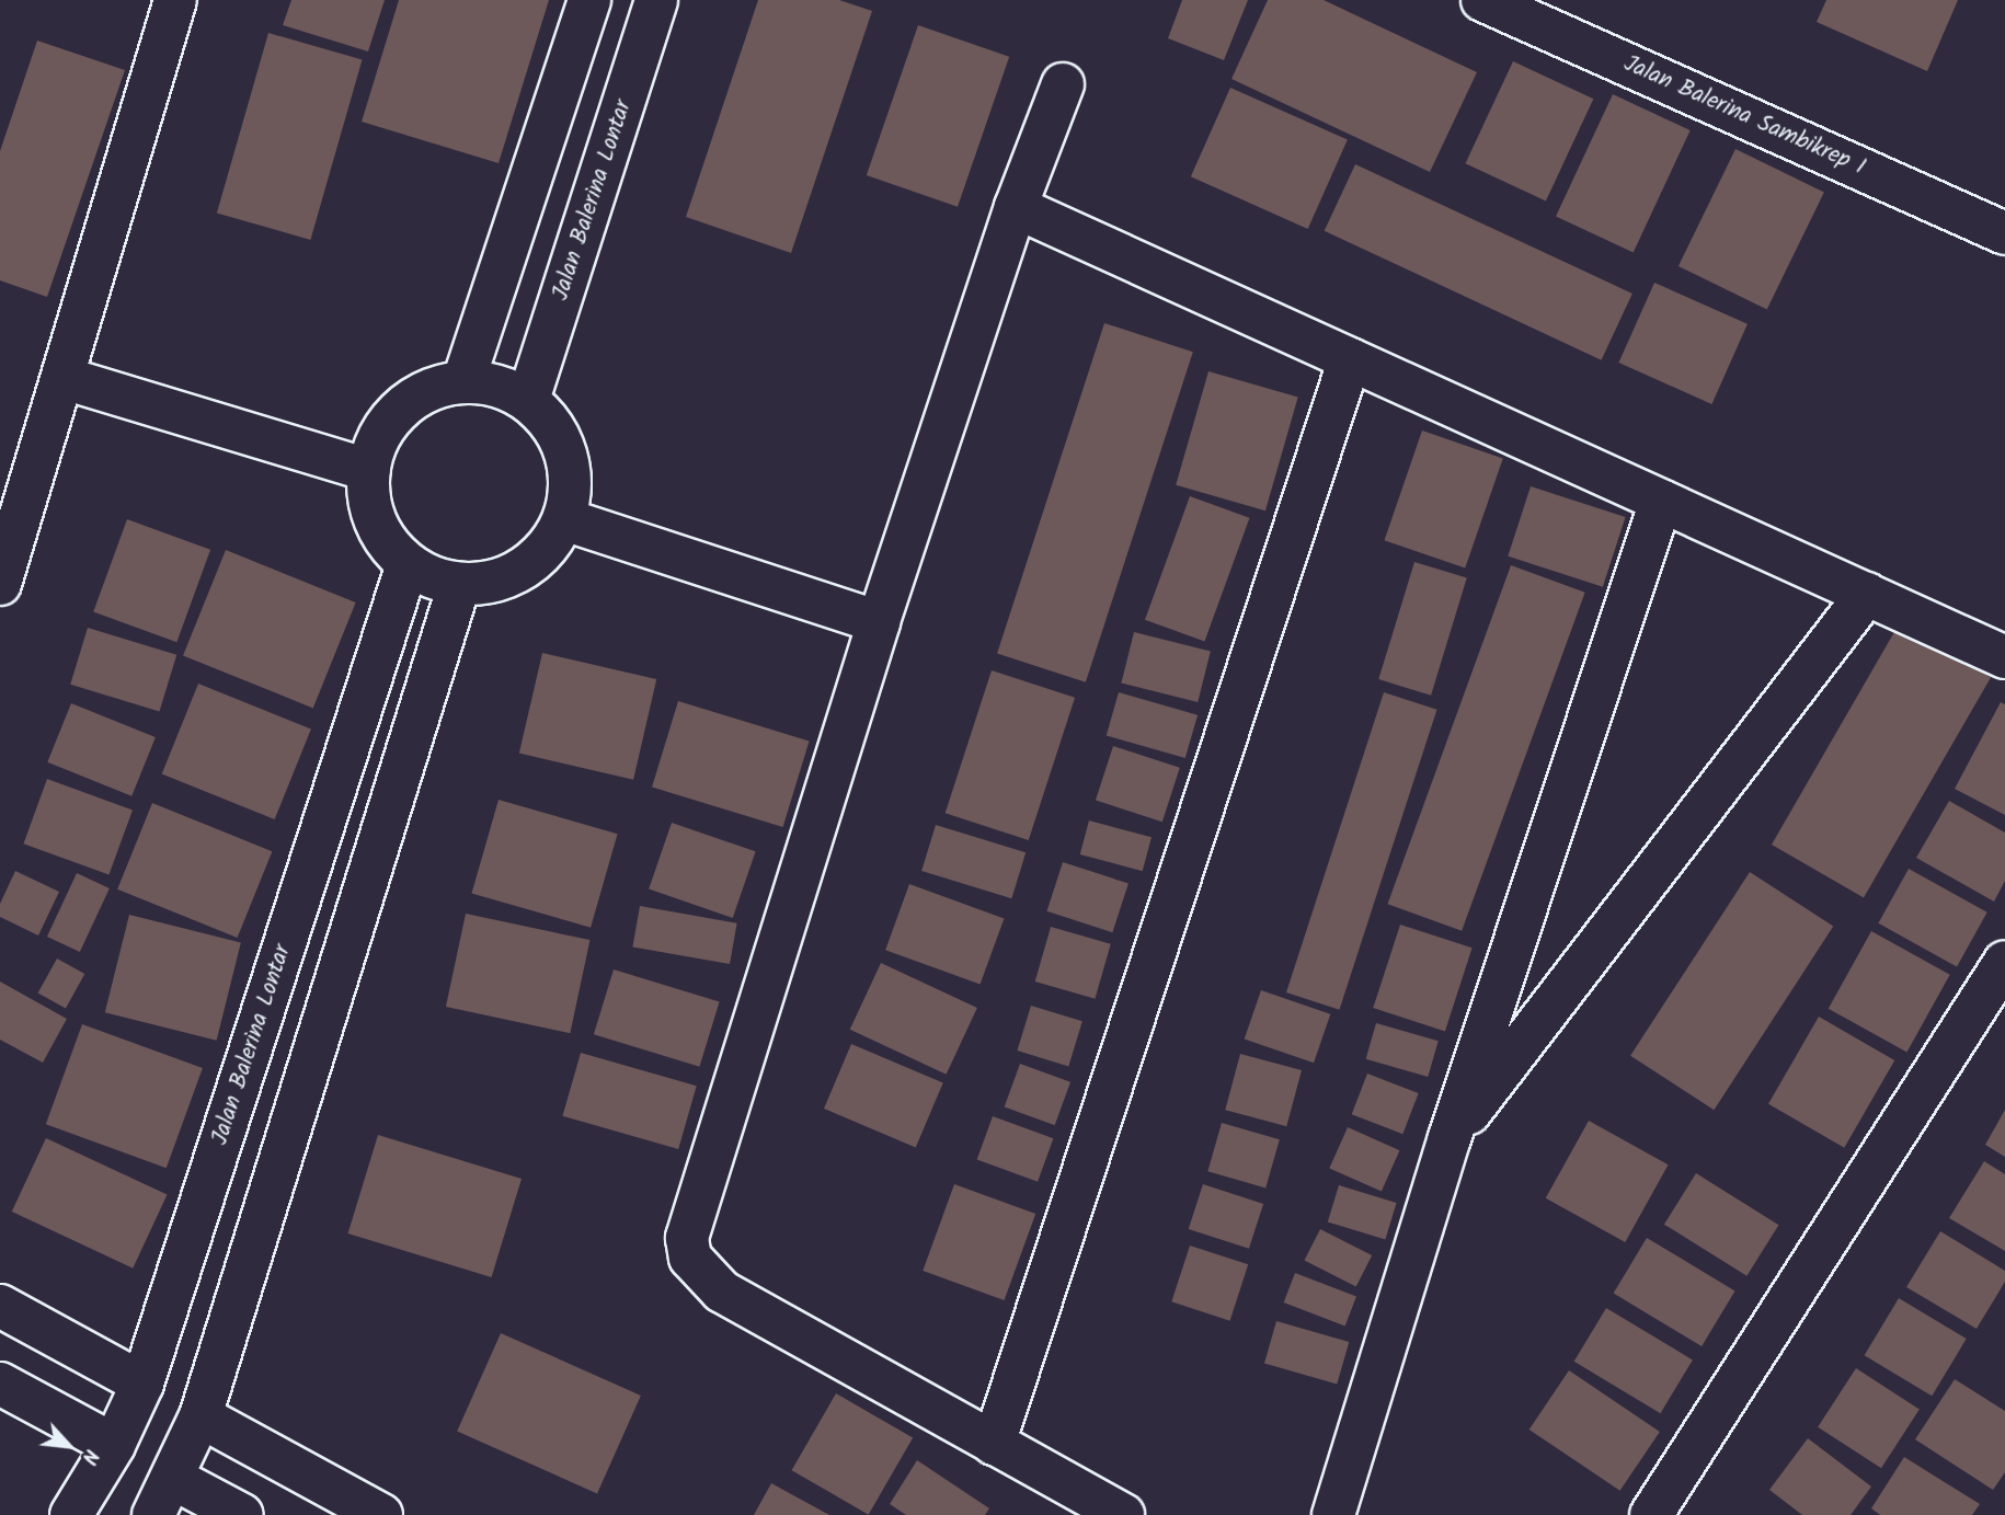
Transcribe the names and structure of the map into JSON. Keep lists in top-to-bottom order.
{
  "streets": {
    "street": ["Jalan Balerina Sambikrep I", "Jalan Balerina Lontar"]
  },
  "north": "bottom right"
}
